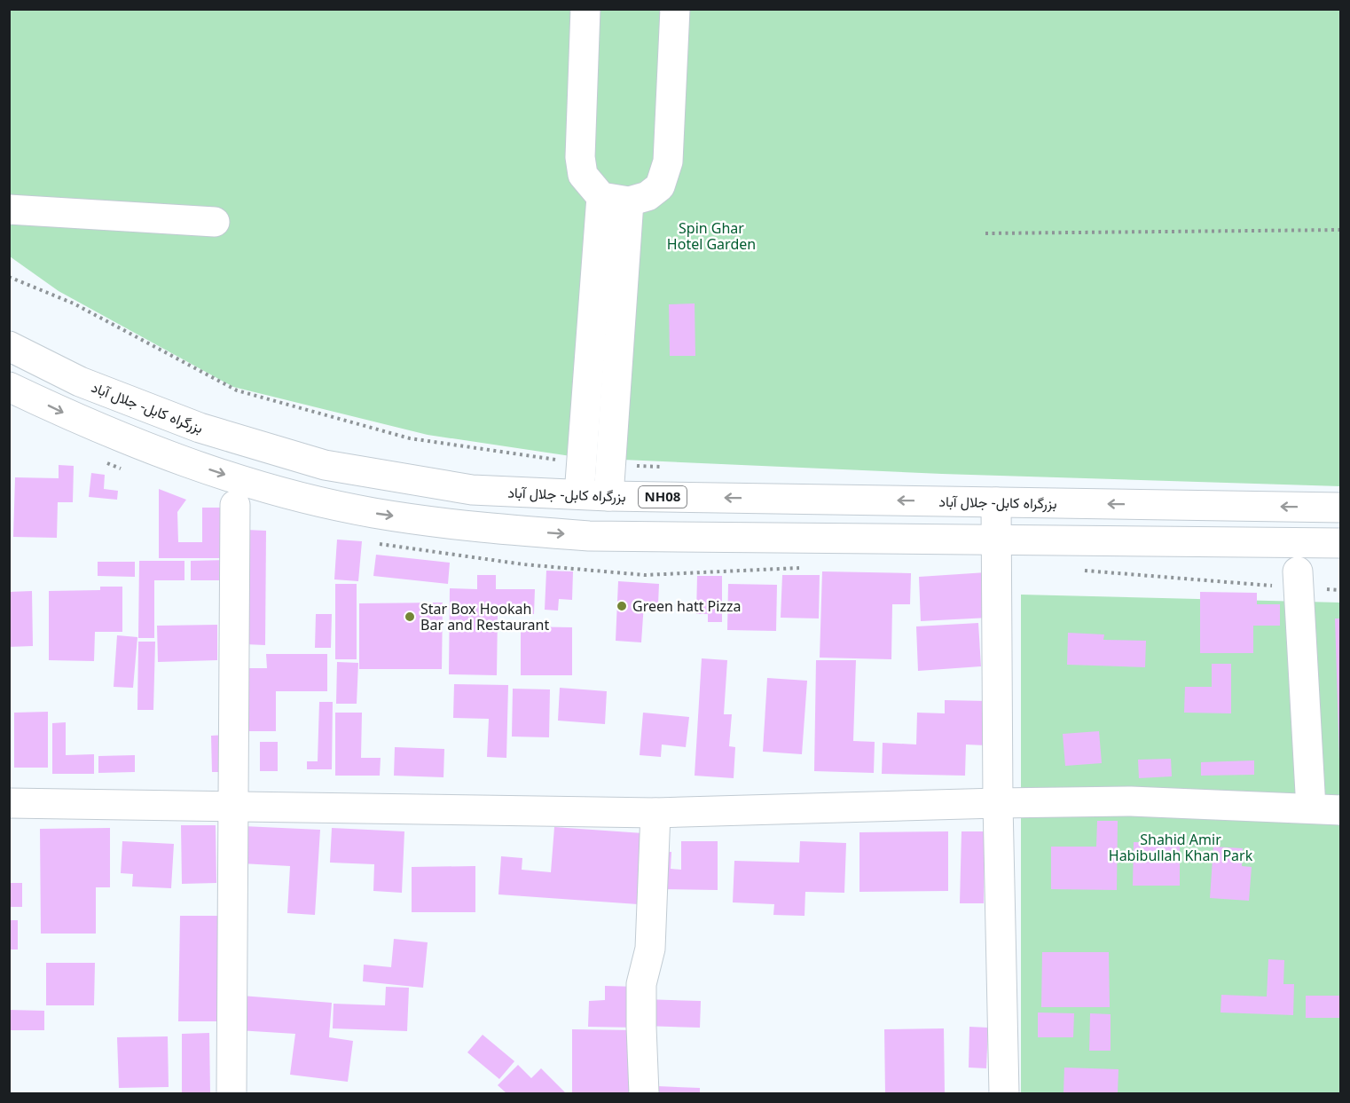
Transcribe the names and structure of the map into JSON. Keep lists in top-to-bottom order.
{
  "streets": {
    "main road": ["بزرگراه کابل- جلال آباد", "NH08"]
  },
  "parks": ["Spin Ghar Hotel Garden", "Shahid Amir Habibullah Khan Park"],
  "places": ["Green hatt Pizza", "Star Box Hookah Bar and Restaurant"]
}
